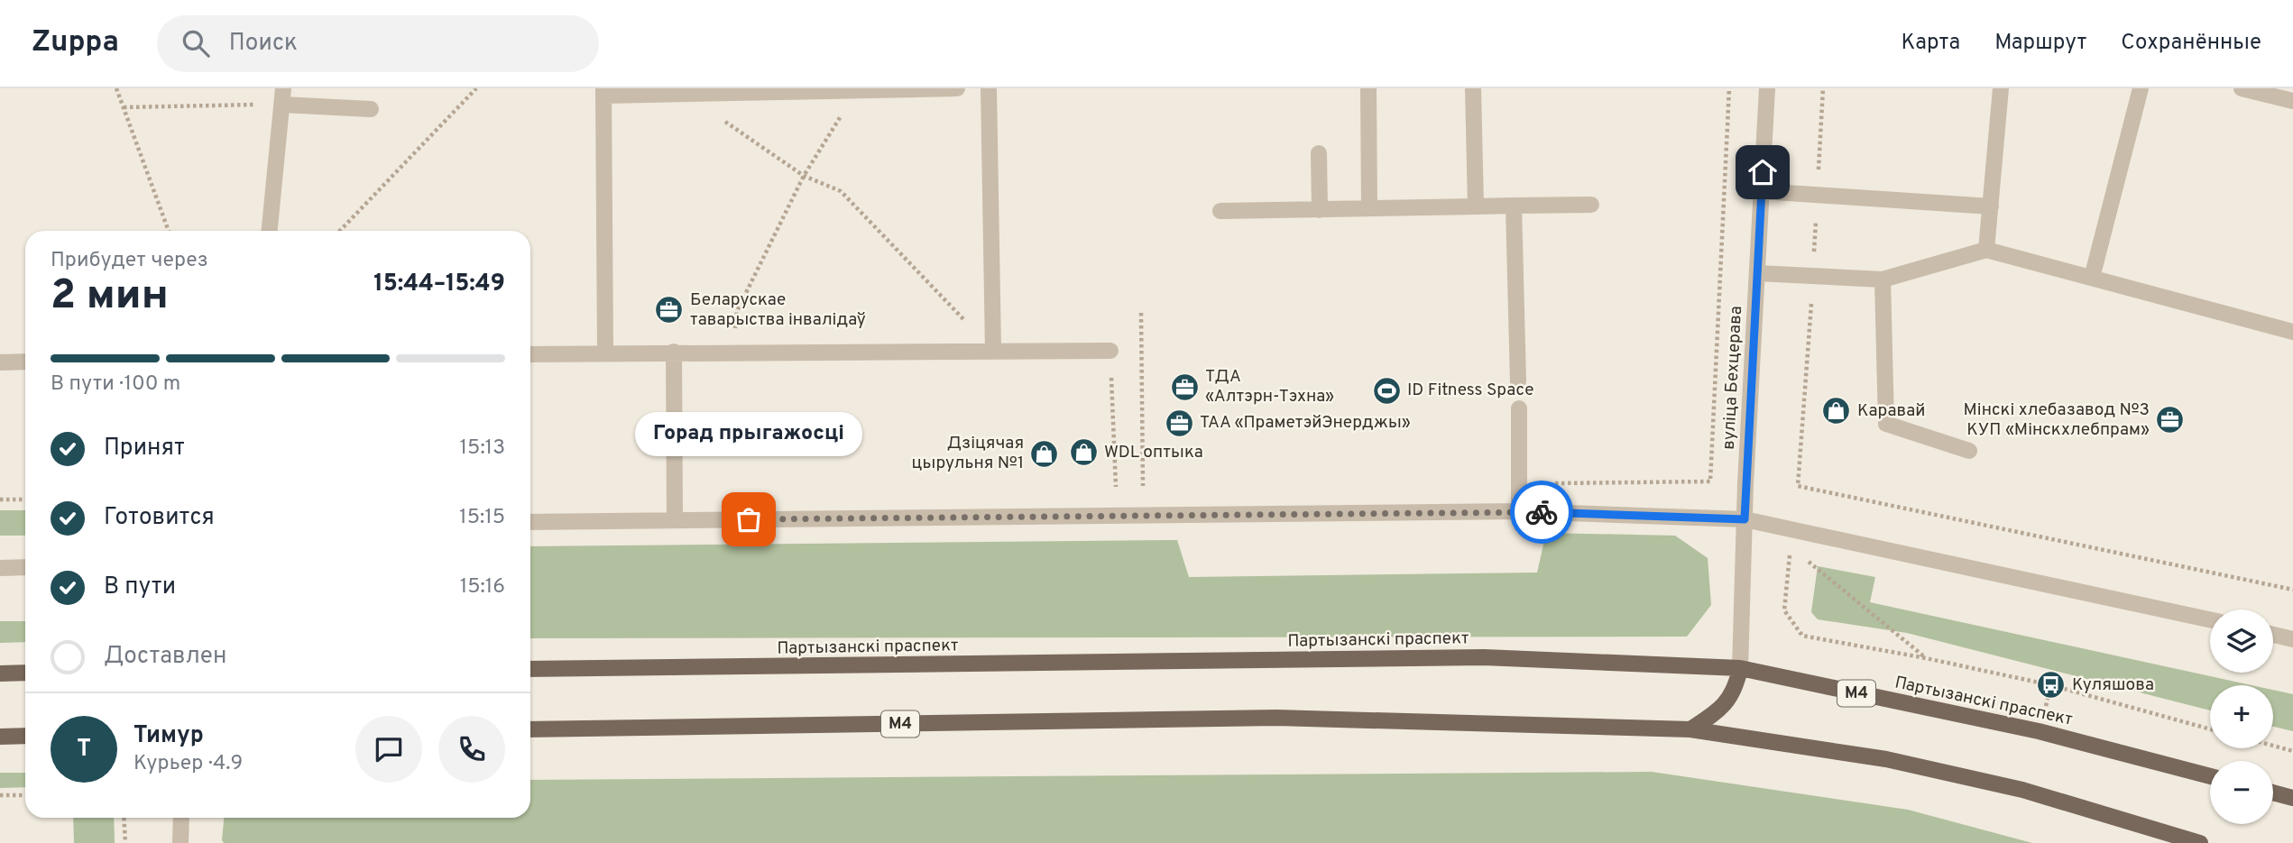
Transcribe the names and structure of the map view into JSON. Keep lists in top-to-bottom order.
{
  "streets": {
    "main road": ["Партызанскі праспект", "М4"],
    "street": ["вуліца Бехцерава"]
  },
  "crossings": [
    ["вуліца Бехцерава", "Партызанскі праспект"]
  ],
  "places": {
    "office": [
      "Беларускае таварыства інвалідаў",
      "ТДА «Алтэрн-Тэхна»",
      "Мінскі хлебазавод №3 КУП «Мінскхлебпрам»",
      "ТАА «ПраметэйЭнерджы»"
    ],
    "sports": ["ID Fitness Space"],
    "shop": ["Каравай", "WDL оптыка", "Дзіцячая цырульня №1"],
    "other": ["Горад прыгажосці"],
    "bus stop": ["Куляшова"]
  },
  "page": {
    "header": "Zuppa",
    "search": "Поиск",
    "nav": ["Карта", "Маршрут", "Сохранённые"],
    "heading": ["2 мин", "Прибудет через", "15:44–15:49"],
    "panel": ["Тимур", "Курьер · 4.9"],
    "bar": "В пути · 100 m",
    "bubble": "Горад прыгажосці",
    "list": [
      ["Принят", "15:13"],
      ["Готовится", "15:15"],
      ["В пути", "15:16"],
      "Доставлен"
    ],
    "map_buttons": ["+", "−"],
    "round": "Т"
  }
}
